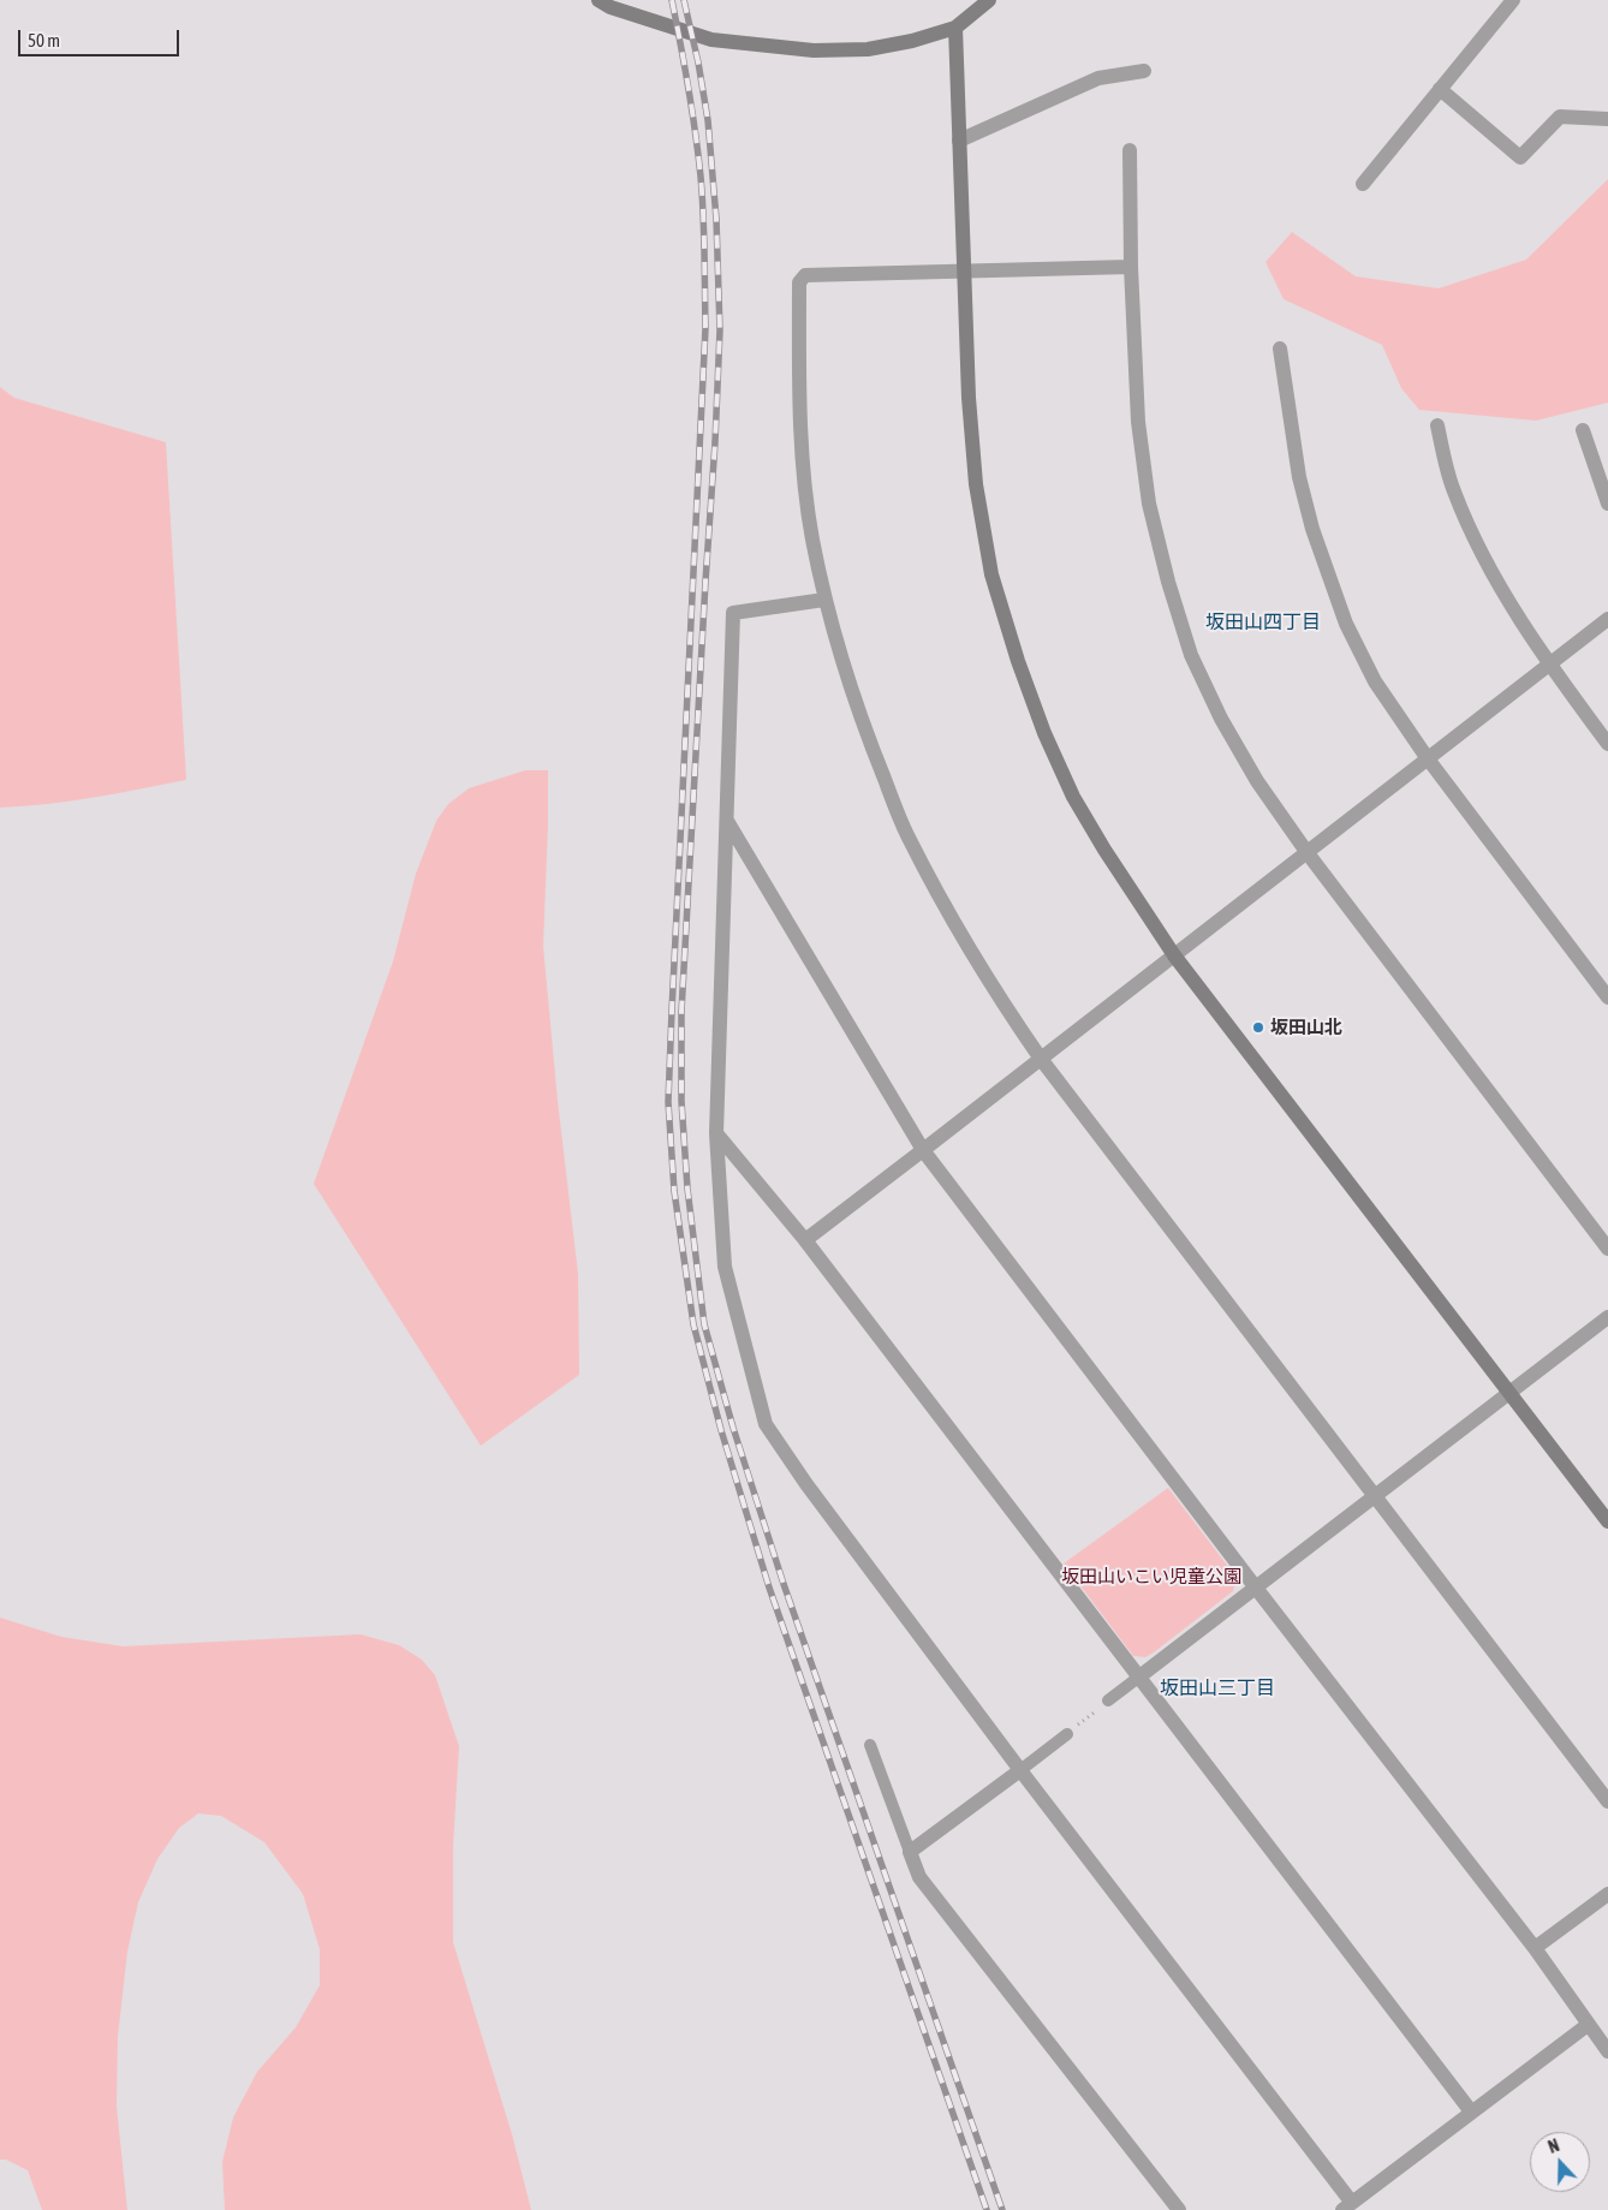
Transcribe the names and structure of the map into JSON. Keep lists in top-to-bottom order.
{
  "districts": ["坂田山四丁目", "坂田山三丁目"],
  "parks": ["坂田山いこい児童公園"],
  "places": ["坂田山北"],
  "scale_bar": "50 m",
  "north": "top"
}
